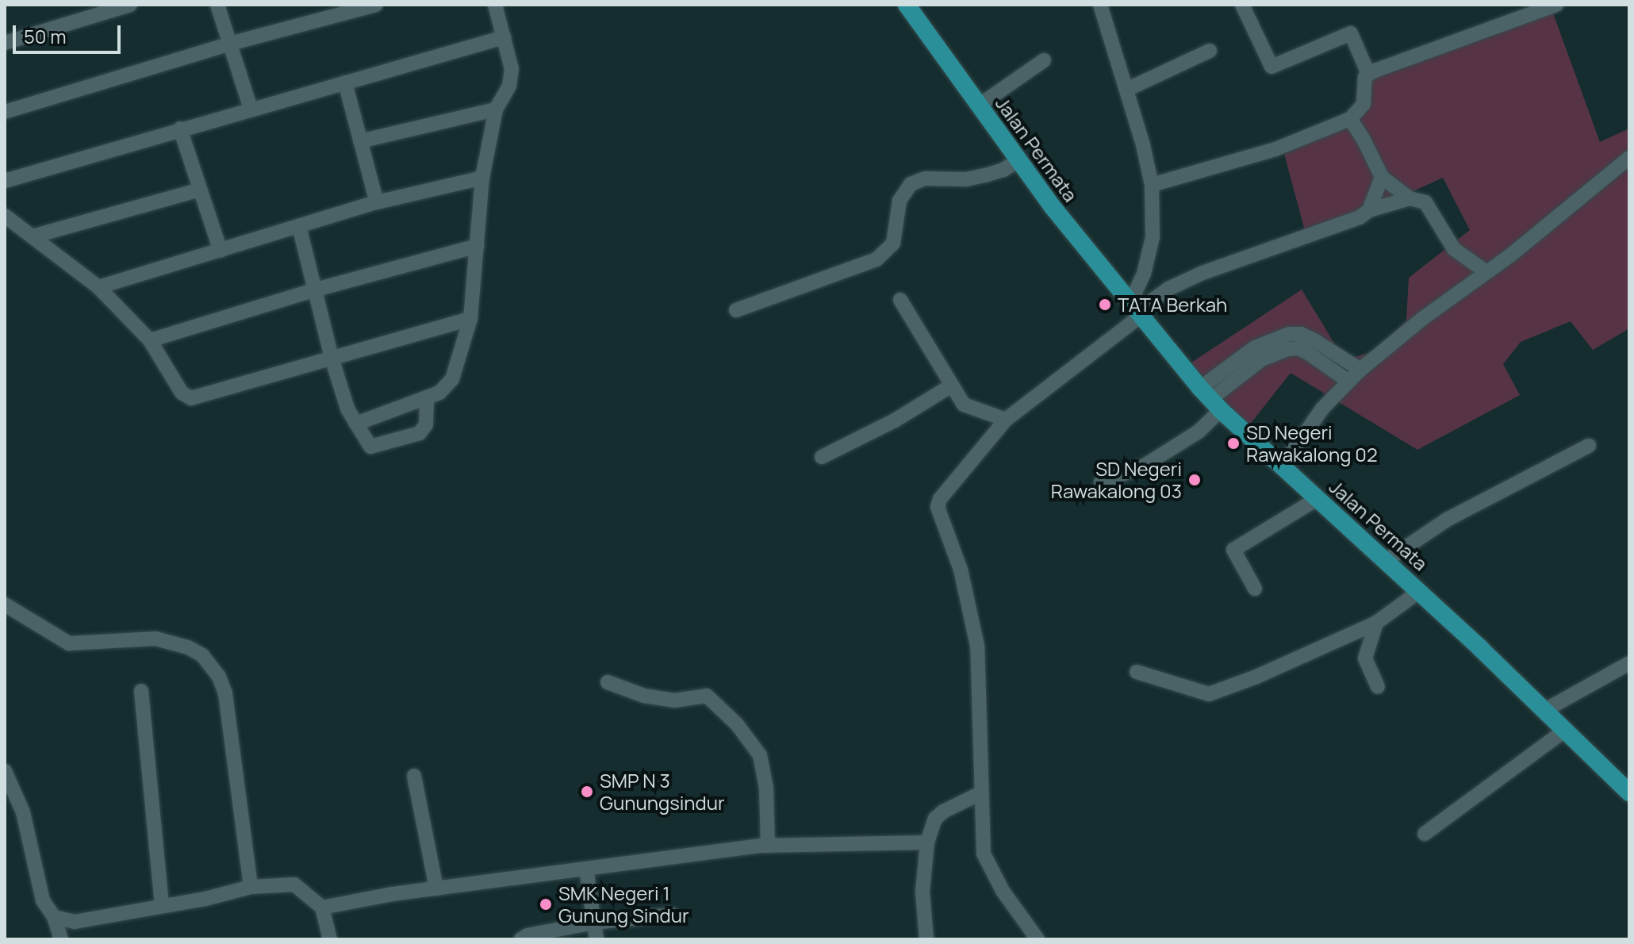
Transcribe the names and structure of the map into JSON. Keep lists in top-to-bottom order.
{
  "streets": {
    "main road": ["Jalan Permata"]
  },
  "places": [
    "TATA Berkah",
    "SD Negeri Rawakalong 02",
    "SD Negeri Rawakalong 03",
    "SMP N 3 Gunungsindur",
    "SMK Negeri 1 Gunung Sindur"
  ],
  "scale_bar": "50 m"
}
